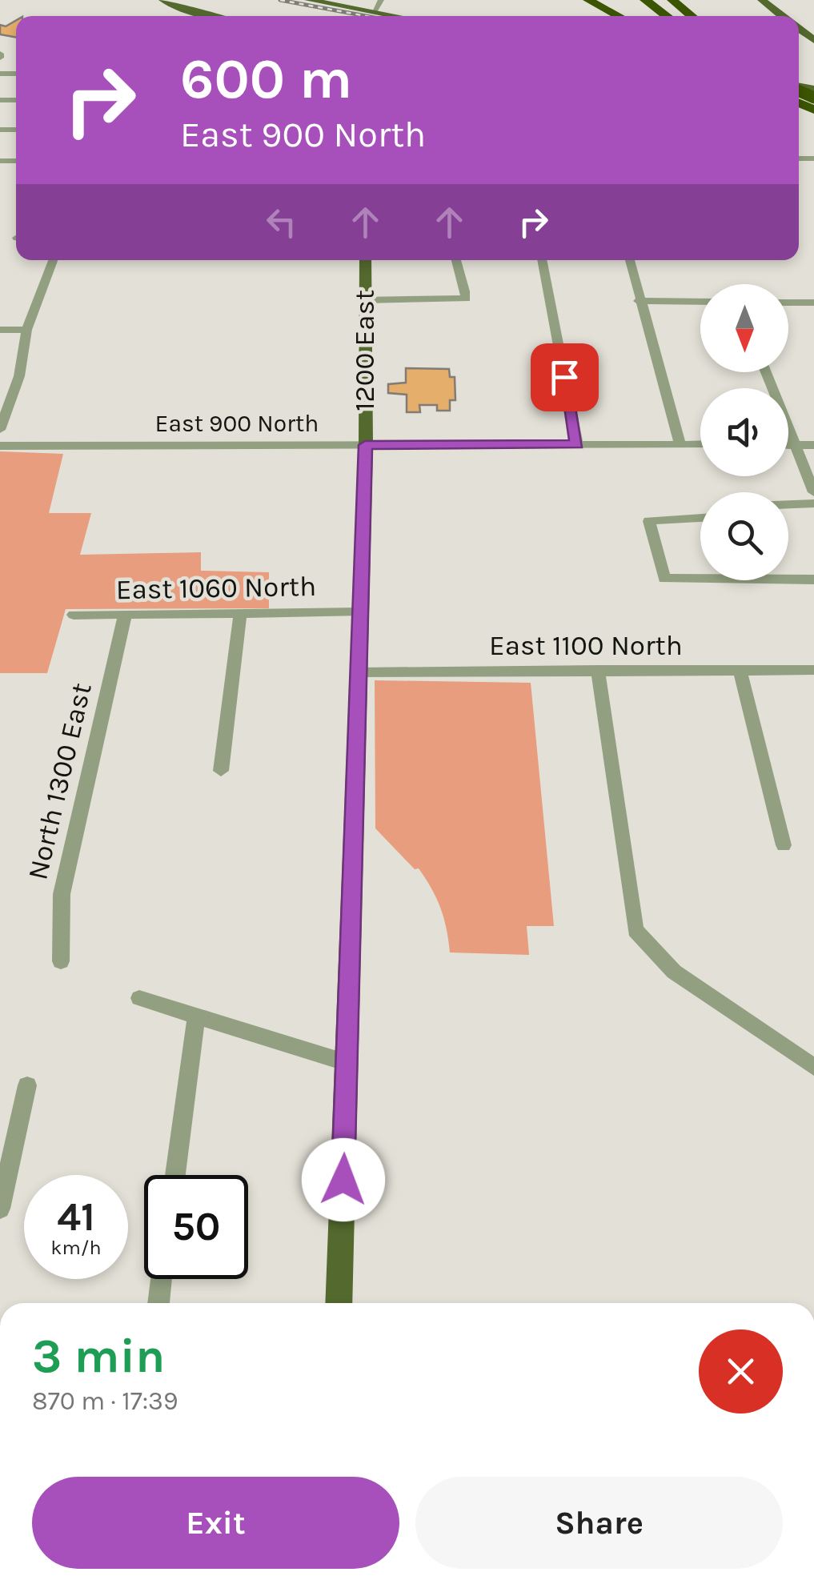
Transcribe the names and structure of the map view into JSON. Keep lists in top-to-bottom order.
{
  "streets": {
    "main road": ["1200 East"],
    "street": [
      "East 900 North",
      "East 1060 North",
      "East 1100 North",
      "North 1300 East"
    ]
  },
  "crossings": [
    ["1200 East", "East 900 North"],
    ["1200 East", "East 1060 North"],
    ["1200 East", "East 1100 North"],
    ["East 1060 North", "North 1300 East"]
  ],
  "north": "bottom",
  "page": {
    "turn": ["600 m", "East 900 North"],
    "speed": "41 km/h",
    "limit": "50",
    "heading": ["3 min", "870 m · 17:39"],
    "buttons": ["Exit", "Share"]
  }
}
